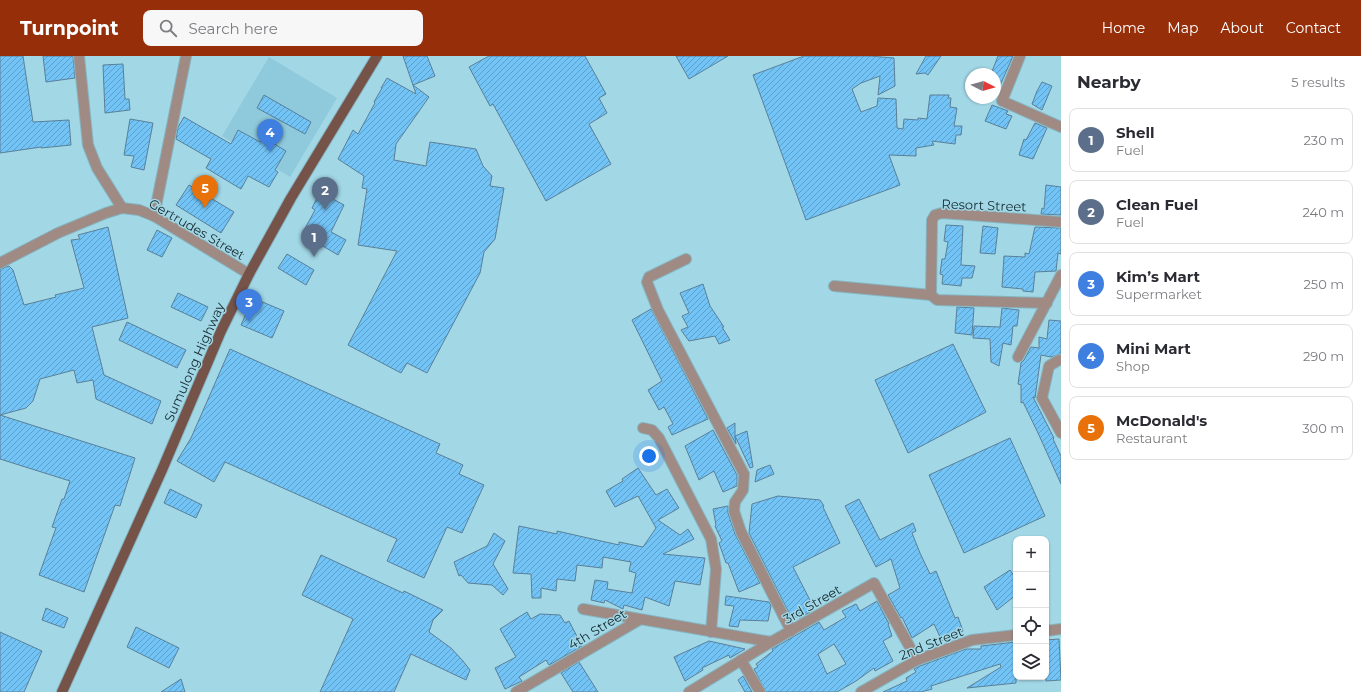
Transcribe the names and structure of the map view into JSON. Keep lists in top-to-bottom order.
{
  "streets": {
    "main road": ["Sumulong Highway"],
    "street": [
      "Resort Street",
      "Gertrudes Street",
      "3rd Street",
      "4th Street",
      "2nd Street"
    ]
  },
  "crossings": [
    ["Gertrudes Street", "Sumulong Highway"],
    ["3rd Street", "4th Street"],
    ["3rd Street", "2nd Street"]
  ],
  "north": "right",
  "page": {
    "header": "Turnpoint",
    "search": "Search here",
    "nav": [
      "Home",
      "Map",
      "About",
      "Contact"
    ],
    "heading": ["Nearby", "5 results"],
    "list": [
      {
        "mark": "1",
        "name": "Shell",
        "note": "Fuel",
        "value": "230 m"
      },
      {
        "mark": "2",
        "name": "Clean Fuel",
        "note": "Fuel",
        "value": "240 m"
      },
      {
        "mark": "3",
        "name": "Kim’s Mart",
        "note": "Supermarket",
        "value": "250 m"
      },
      {
        "mark": "4",
        "name": "Mini Mart",
        "note": "Shop",
        "value": "290 m"
      },
      {
        "mark": "5",
        "name": "McDonald's",
        "note": "Restaurant",
        "value": "300 m"
      }
    ],
    "pins": [
      "4",
      "5",
      "2",
      "1",
      "3"
    ],
    "map_buttons": ["+", "−"]
  }
}
